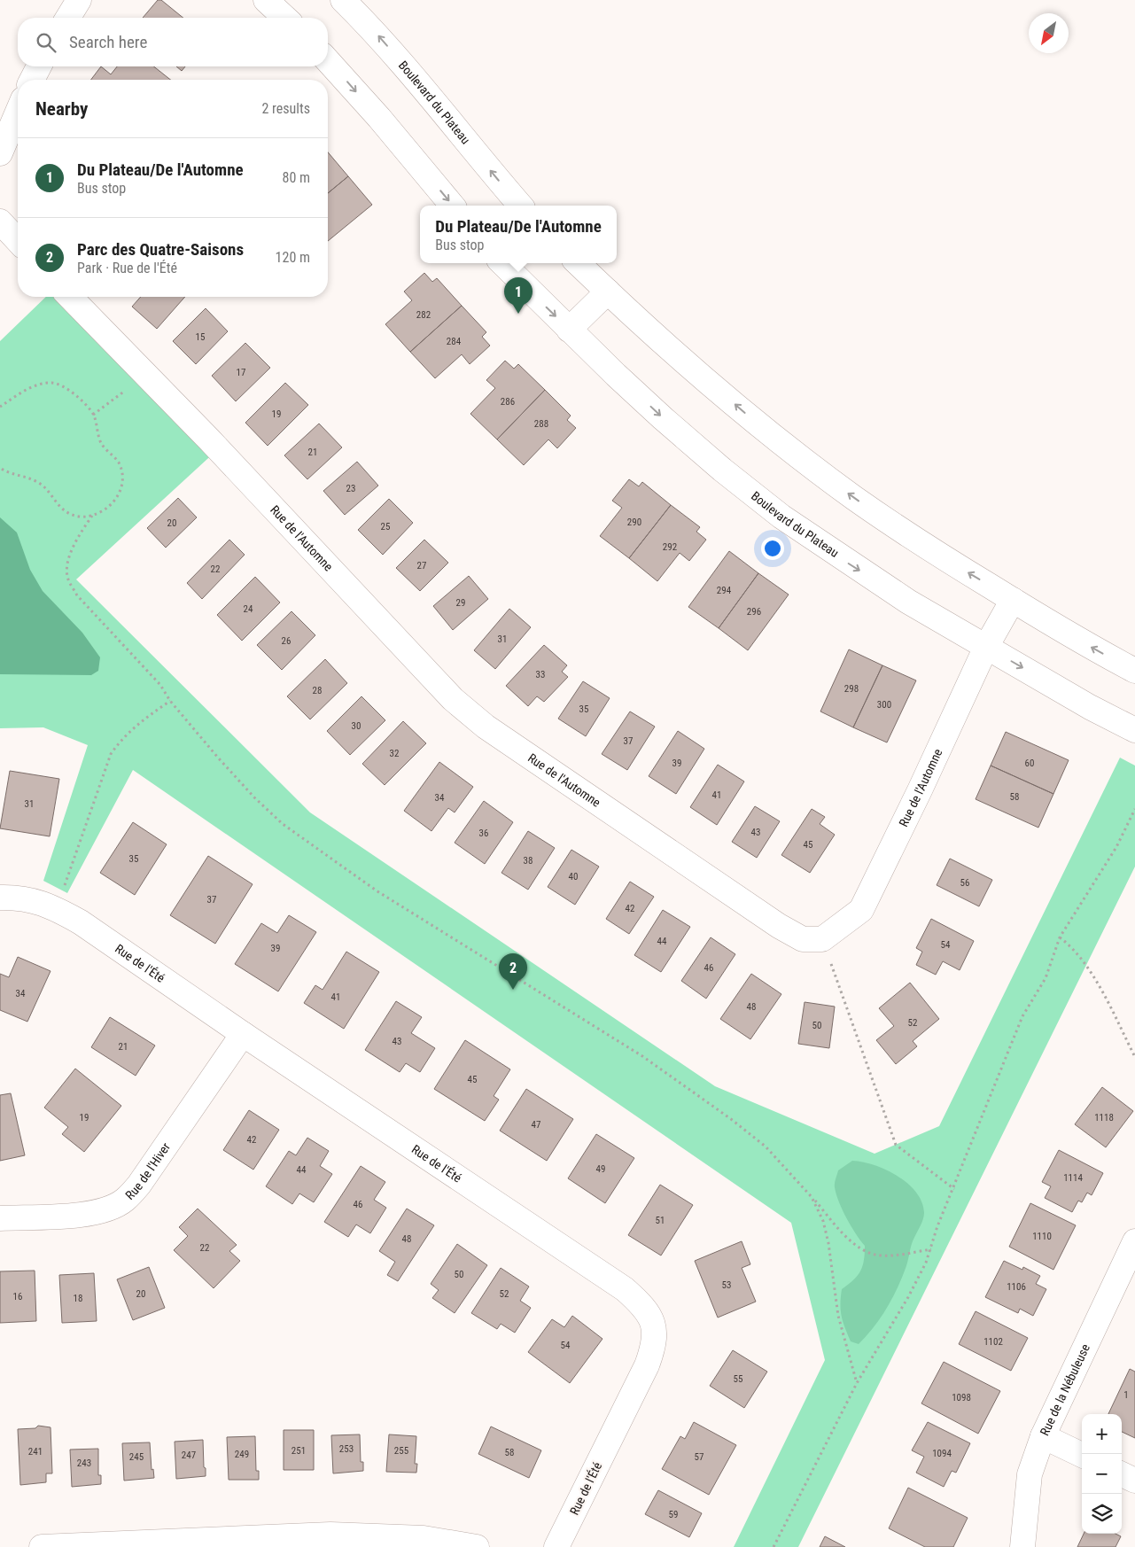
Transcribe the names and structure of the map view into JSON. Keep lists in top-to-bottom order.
{
  "streets": {
    "street": [
      "Boulevard du Plateau",
      "Rue de l'Automne",
      "Rue de l'Été",
      "Rue de l'Hiver",
      "Rue de la Nébuleuse"
    ]
  },
  "crossings": [
    ["Boulevard du Plateau", "Rue de l'Automne"],
    ["Rue de l'Été", "Rue de l'Hiver"]
  ],
  "house_numbers": [
    "282",
    "15",
    "284",
    "17",
    "286",
    "19",
    "288",
    "21",
    "23",
    "290",
    "20",
    "25",
    "292",
    "27",
    "22",
    "294",
    "29",
    "24",
    "296",
    "31",
    "26",
    "33",
    "298",
    "28",
    "300",
    "35",
    "30",
    "37",
    "32",
    "39",
    "60",
    "41",
    "58",
    "34",
    "31",
    "43",
    "36",
    "45",
    "35",
    "38",
    "40",
    "56",
    "37",
    "42",
    "44",
    "54",
    "39",
    "46",
    "34",
    "41",
    "48",
    "52",
    "50",
    "43",
    "21",
    "45",
    "19",
    "1118",
    "47",
    "42",
    "49",
    "44",
    "1114",
    "46",
    "51",
    "1110",
    "48",
    "22",
    "50",
    "53",
    "1106",
    "20",
    "52",
    "16",
    "18",
    "1102",
    "54",
    "55",
    "1",
    "1098",
    "253",
    "251",
    "255",
    "241",
    "58",
    "1094",
    "249",
    "247",
    "245",
    "57",
    "243",
    "59"
  ],
  "north": "bottom left",
  "page": {
    "search": "Search here",
    "heading": ["Nearby", "2 results"],
    "list": [
      {
        "mark": "1",
        "name": "Du Plateau/De l'Automne",
        "note": "Bus stop",
        "value": "80 m"
      },
      {
        "mark": "2",
        "name": "Parc des Quatre-Saisons",
        "note": "Park · Rue de l'Été",
        "value": "120 m"
      }
    ],
    "popup": ["Du Plateau/De l'Automne", "Bus stop"],
    "pins": ["1", "2"],
    "map_buttons": ["+", "−"]
  }
}
